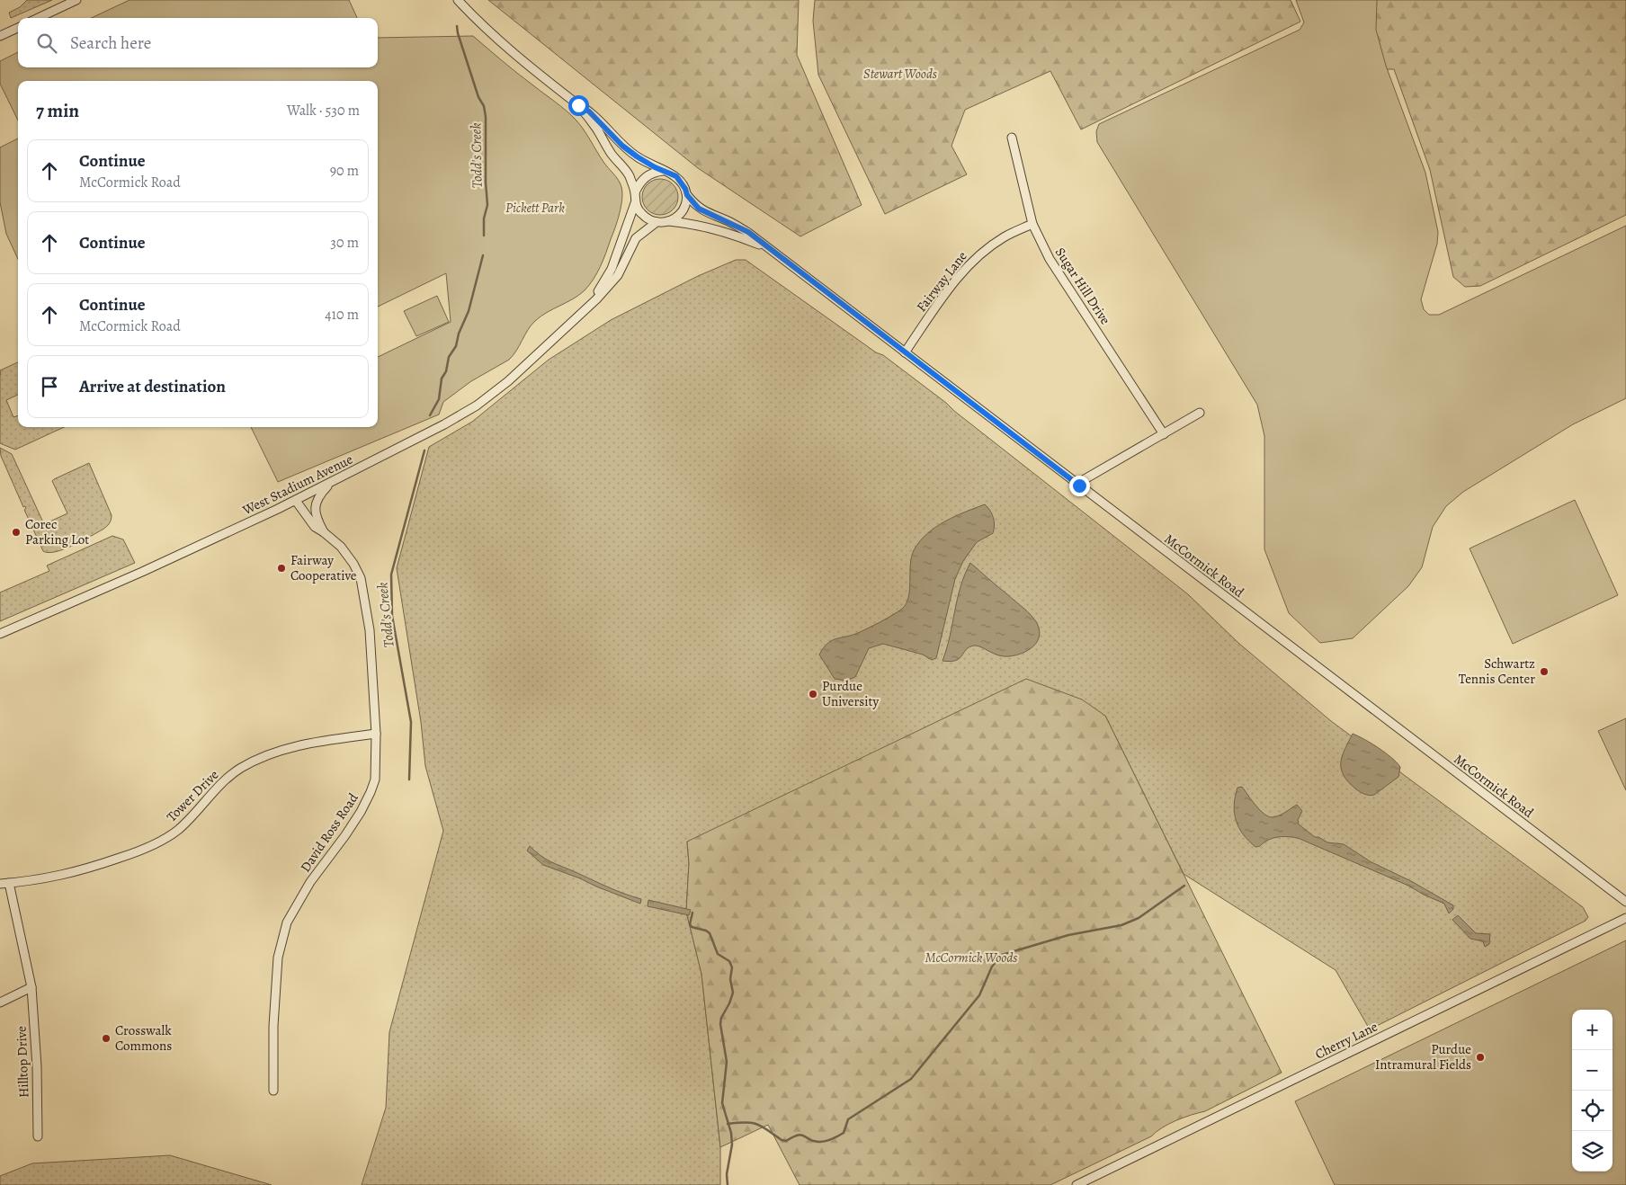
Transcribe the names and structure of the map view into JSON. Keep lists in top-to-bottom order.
{
  "streets": {
    "street": [
      "Fairway Lane",
      "Sugar Hill Drive",
      "West Stadium Avenue",
      "McCormick Road",
      "Tower Drive",
      "David Ross Road",
      "Cherry Lane",
      "Hilltop Drive"
    ]
  },
  "crossings": [
    ["Fairway Lane", "Sugar Hill Drive"],
    ["Fairway Lane", "McCormick Road"],
    ["West Stadium Avenue", "McCormick Road"],
    ["West Stadium Avenue", "David Ross Road"],
    ["Tower Drive", "David Ross Road"],
    ["Tower Drive", "Hilltop Drive"]
  ],
  "water": ["Todd's Creek"],
  "parks": ["Stewart Woods", "Pickett Park", "McCormick Woods"],
  "places": [
    "Corec Parking Lot",
    "Fairway Cooperative",
    "Schwartz Tennis Center",
    "Purdue University",
    "Crosswalk Commons",
    "Purdue Intramural Fields"
  ],
  "page": {
    "search": "Search here",
    "heading": ["7 min", "Walk · 530 m"],
    "list": [
      ["Continue", "McCormick Road", "90 m"],
      ["Continue", "30 m"],
      ["Continue", "McCormick Road", "410 m"],
      "Arrive at destination"
    ],
    "map_buttons": ["+", "−"]
  }
}
